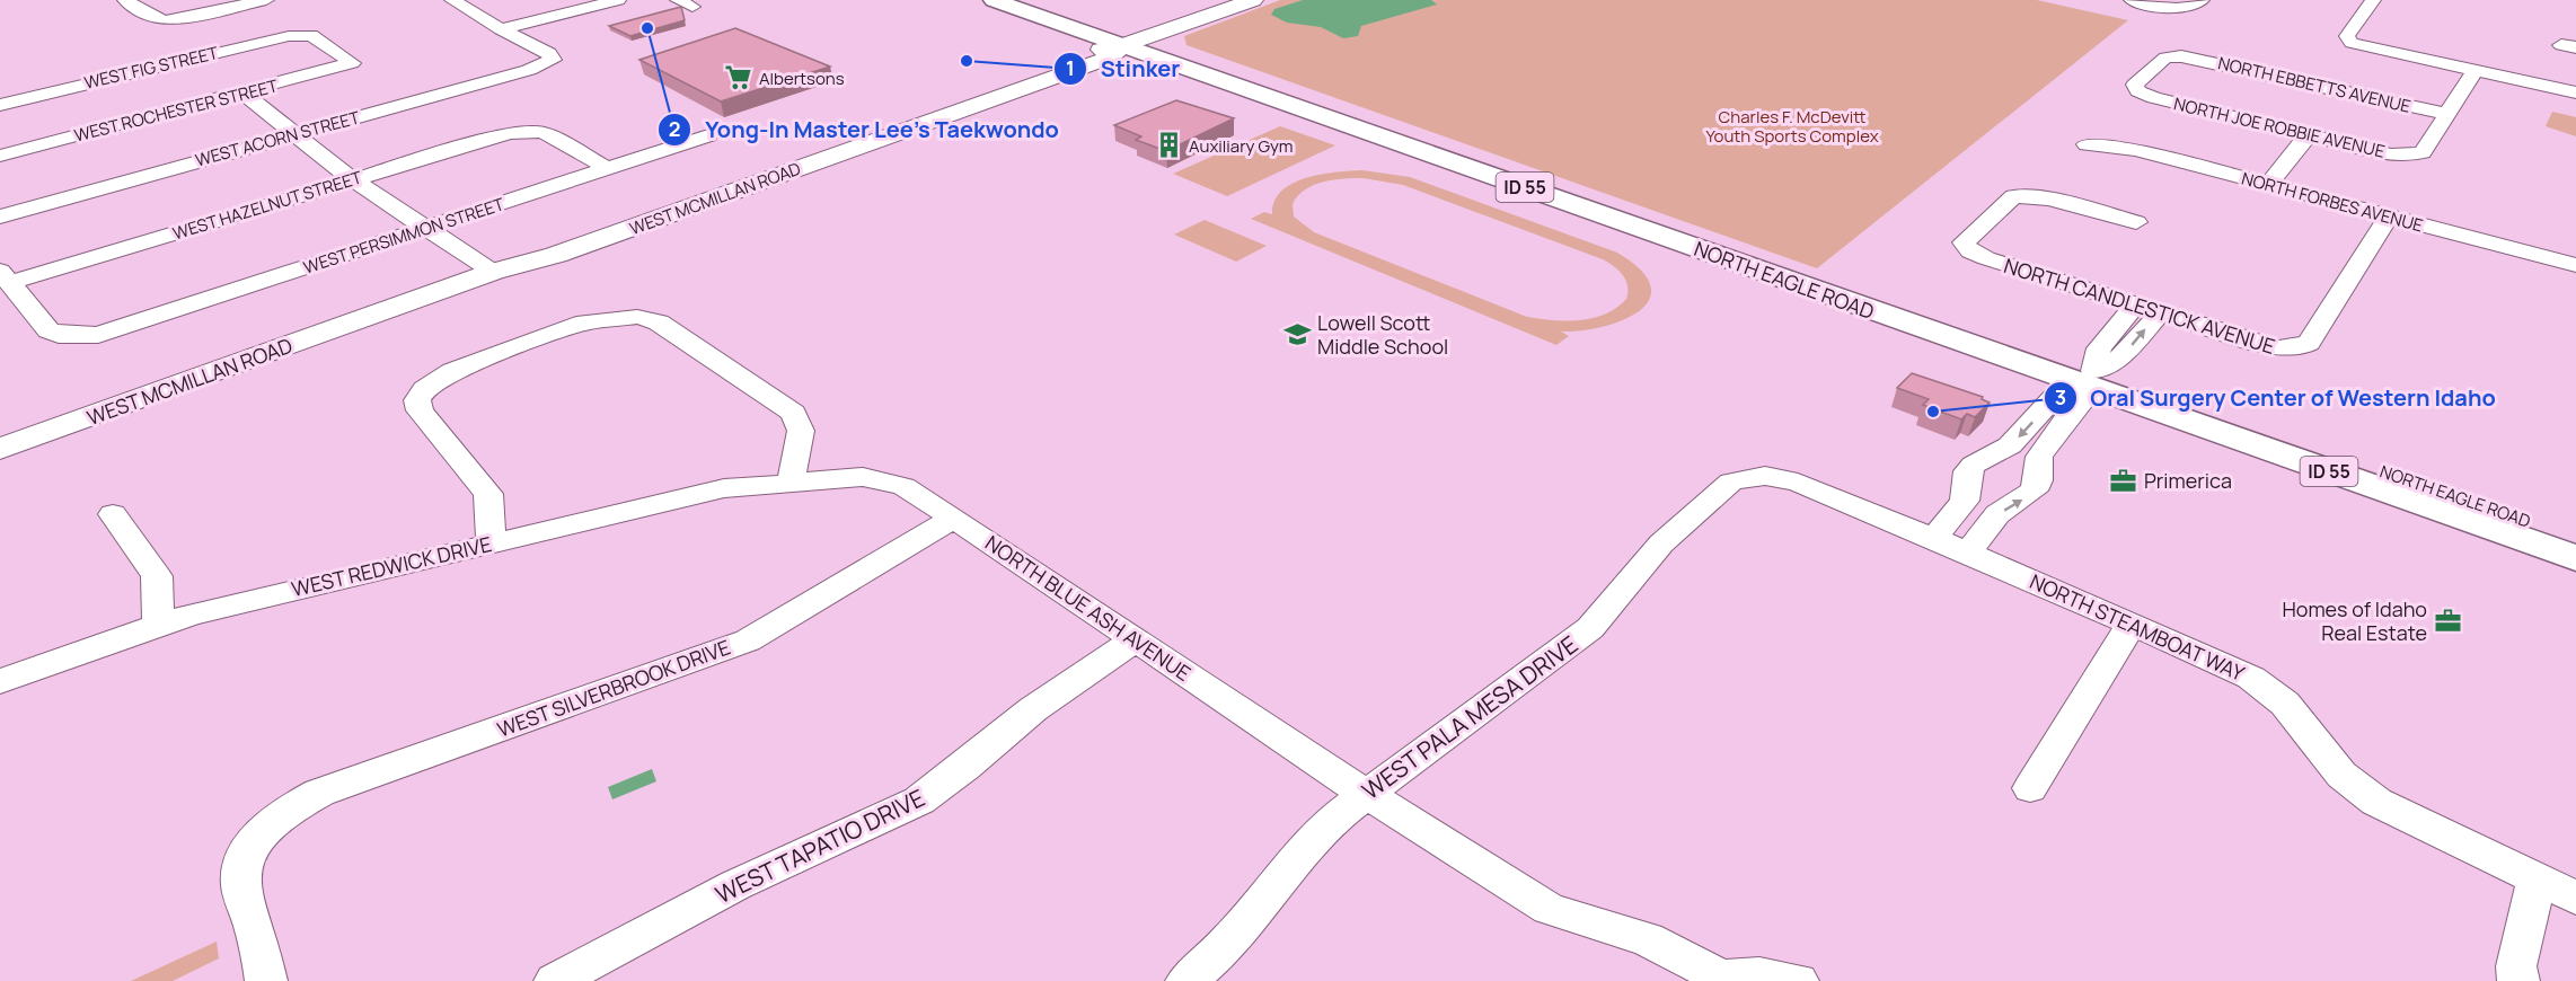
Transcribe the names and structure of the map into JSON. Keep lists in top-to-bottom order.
{
  "streets": {
    "highway": ["ID 55", "NORTH EAGLE ROAD"],
    "main road": ["WEST MCMILLAN ROAD"],
    "street": [
      "WEST FIG STREET",
      "NORTH EBBETTS AVENUE",
      "WEST ROCHESTER STREET",
      "NORTH JOE ROBBIE AVENUE",
      "WEST ACORN STREET",
      "NORTH FORBES AVENUE",
      "WEST HAZELNUT STREET",
      "WEST PERSIMMON STREET",
      "NORTH CANDLESTICK AVENUE",
      "WEST REDWICK DRIVE",
      "NORTH BLUE ASH AVENUE",
      "NORTH STEAMBOAT WAY",
      "WEST SILVERBROOK DRIVE",
      "WEST PALA MESA DRIVE",
      "WEST TAPATIO DRIVE"
    ]
  },
  "crossings": [
    ["WEST FIG STREET", "WEST ROCHESTER STREET"],
    ["NORTH EBBETTS AVENUE", "NORTH JOE ROBBIE AVENUE"],
    ["WEST MCMILLAN ROAD", "NORTH EAGLE ROAD"],
    ["NORTH FORBES AVENUE", "NORTH CANDLESTICK AVENUE"],
    ["WEST HAZELNUT STREET", "WEST PERSIMMON STREET"],
    ["WEST REDWICK DRIVE", "NORTH BLUE ASH AVENUE"],
    ["NORTH BLUE ASH AVENUE", "WEST SILVERBROOK DRIVE"],
    ["NORTH BLUE ASH AVENUE", "WEST PALA MESA DRIVE"],
    ["NORTH BLUE ASH AVENUE", "WEST TAPATIO DRIVE"],
    ["NORTH STEAMBOAT WAY", "WEST PALA MESA DRIVE"]
  ],
  "parks": ["Charles F. McDevitt Youth Sports Complex"],
  "places": {
    "other": ["Yong-In Master Lee's Taekwondo", "Stinker", "Oral Surgery Center of Western Idaho"],
    "supermarket": ["Albertsons"],
    "building": ["Auxiliary Gym"],
    "school or university": ["Lowell Scott Middle School"],
    "office": ["Primerica", "Homes of Idaho Real Estate"]
  }
}
